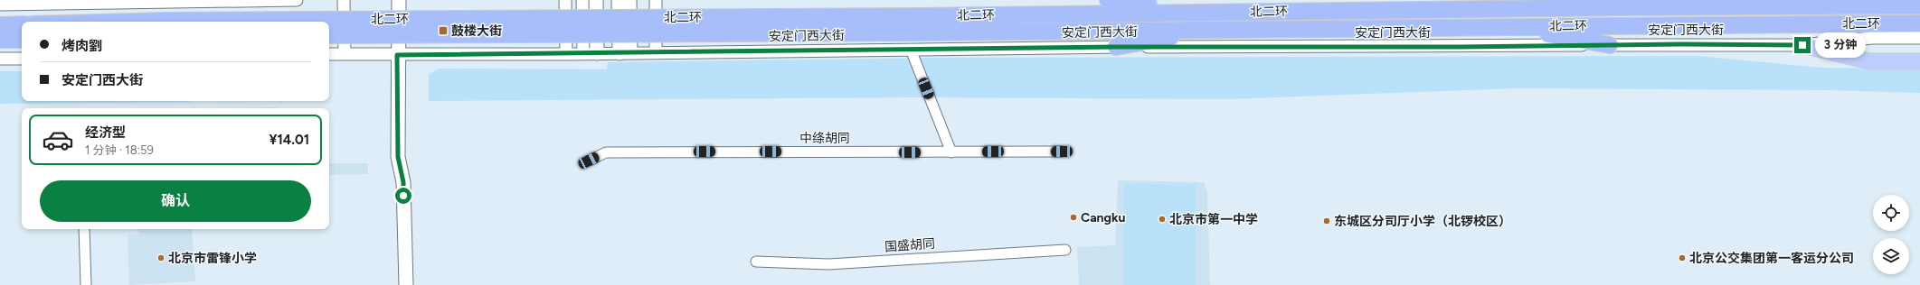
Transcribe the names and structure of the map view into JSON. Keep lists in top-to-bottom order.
{
  "streets": {
    "highway": ["北二环"],
    "street": ["安定门西大街", "中绦胡同", "国盛胡同"]
  },
  "places": {
    "transit": ["鼓楼大街"],
    "other": [
      "Cangku",
      "北京市第一中学",
      "东城区分司厅小学（北锣校区）",
      "北京市雷锋小学",
      "北京公交集团第一客运分公司"
    ]
  },
  "page": {
    "banner": ["烤肉劉", "安定门西大街"],
    "bubble": "3 分钟",
    "list": [
      {
        "name": "经济型",
        "note": "1 分钟 · 18:59",
        "value": "¥14.01"
      }
    ],
    "buttons": "确认"
  }
}
